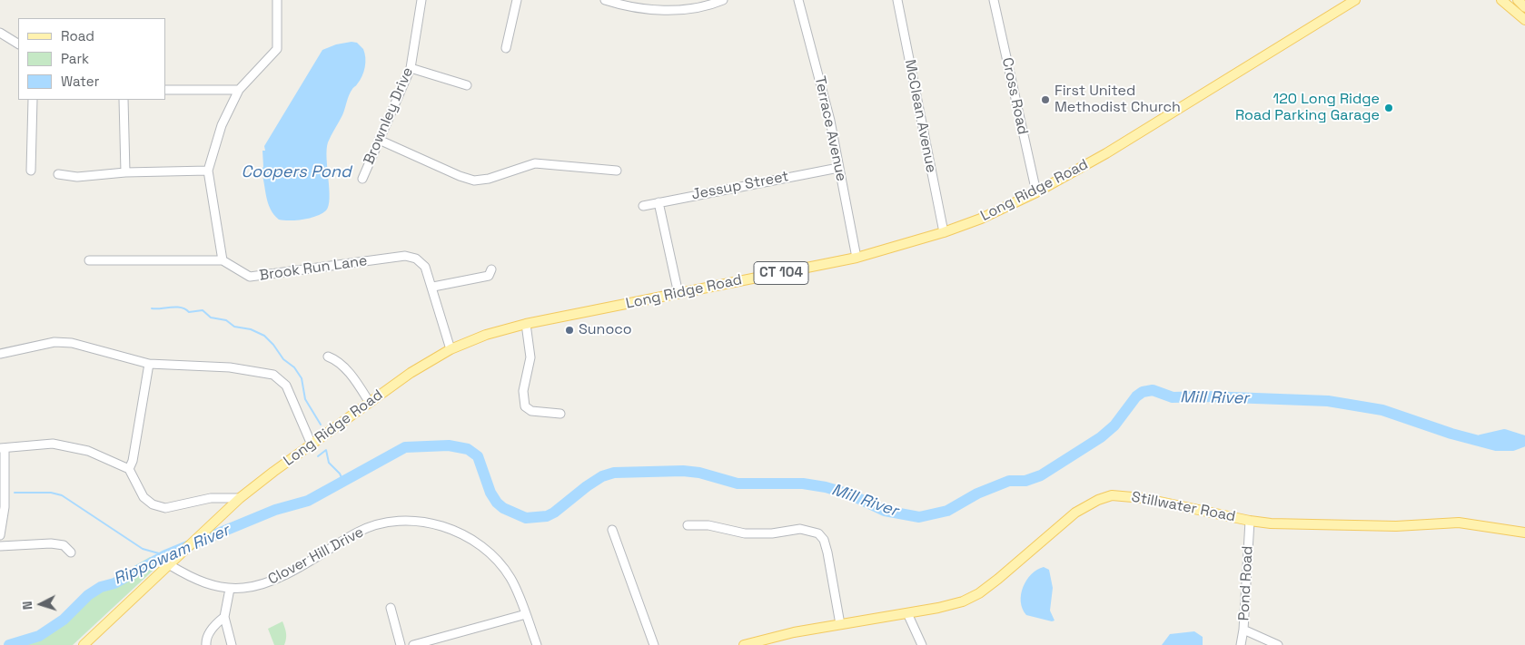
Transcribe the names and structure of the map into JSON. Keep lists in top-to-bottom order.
{
  "streets": {
    "main road": ["Long Ridge Road", "CT 104", "Stillwater Road"],
    "street": [
      "Cross Road",
      "Brownley Drive",
      "McClean Avenue",
      "Terrace Avenue",
      "Jessup Street",
      "Brook Run Lane",
      "Clover Hill Drive",
      "Pond Road"
    ]
  },
  "crossings": [
    ["Cross Road", "Long Ridge Road"],
    ["McClean Avenue", "Long Ridge Road"],
    ["Terrace Avenue", "Jessup Street"],
    ["Terrace Avenue", "Long Ridge Road"],
    ["Long Ridge Road", "Brook Run Lane"],
    ["Long Ridge Road", "Clover Hill Drive"],
    ["Stillwater Road", "Pond Road"]
  ],
  "water": ["Coopers Pond", "Mill River", "Rippowam River"],
  "places": ["First United Methodist Church", "120 Long Ridge Road Parking Garage", "Sunoco"],
  "legend": ["Road", "Park", "Water"],
  "north": "left"
}
